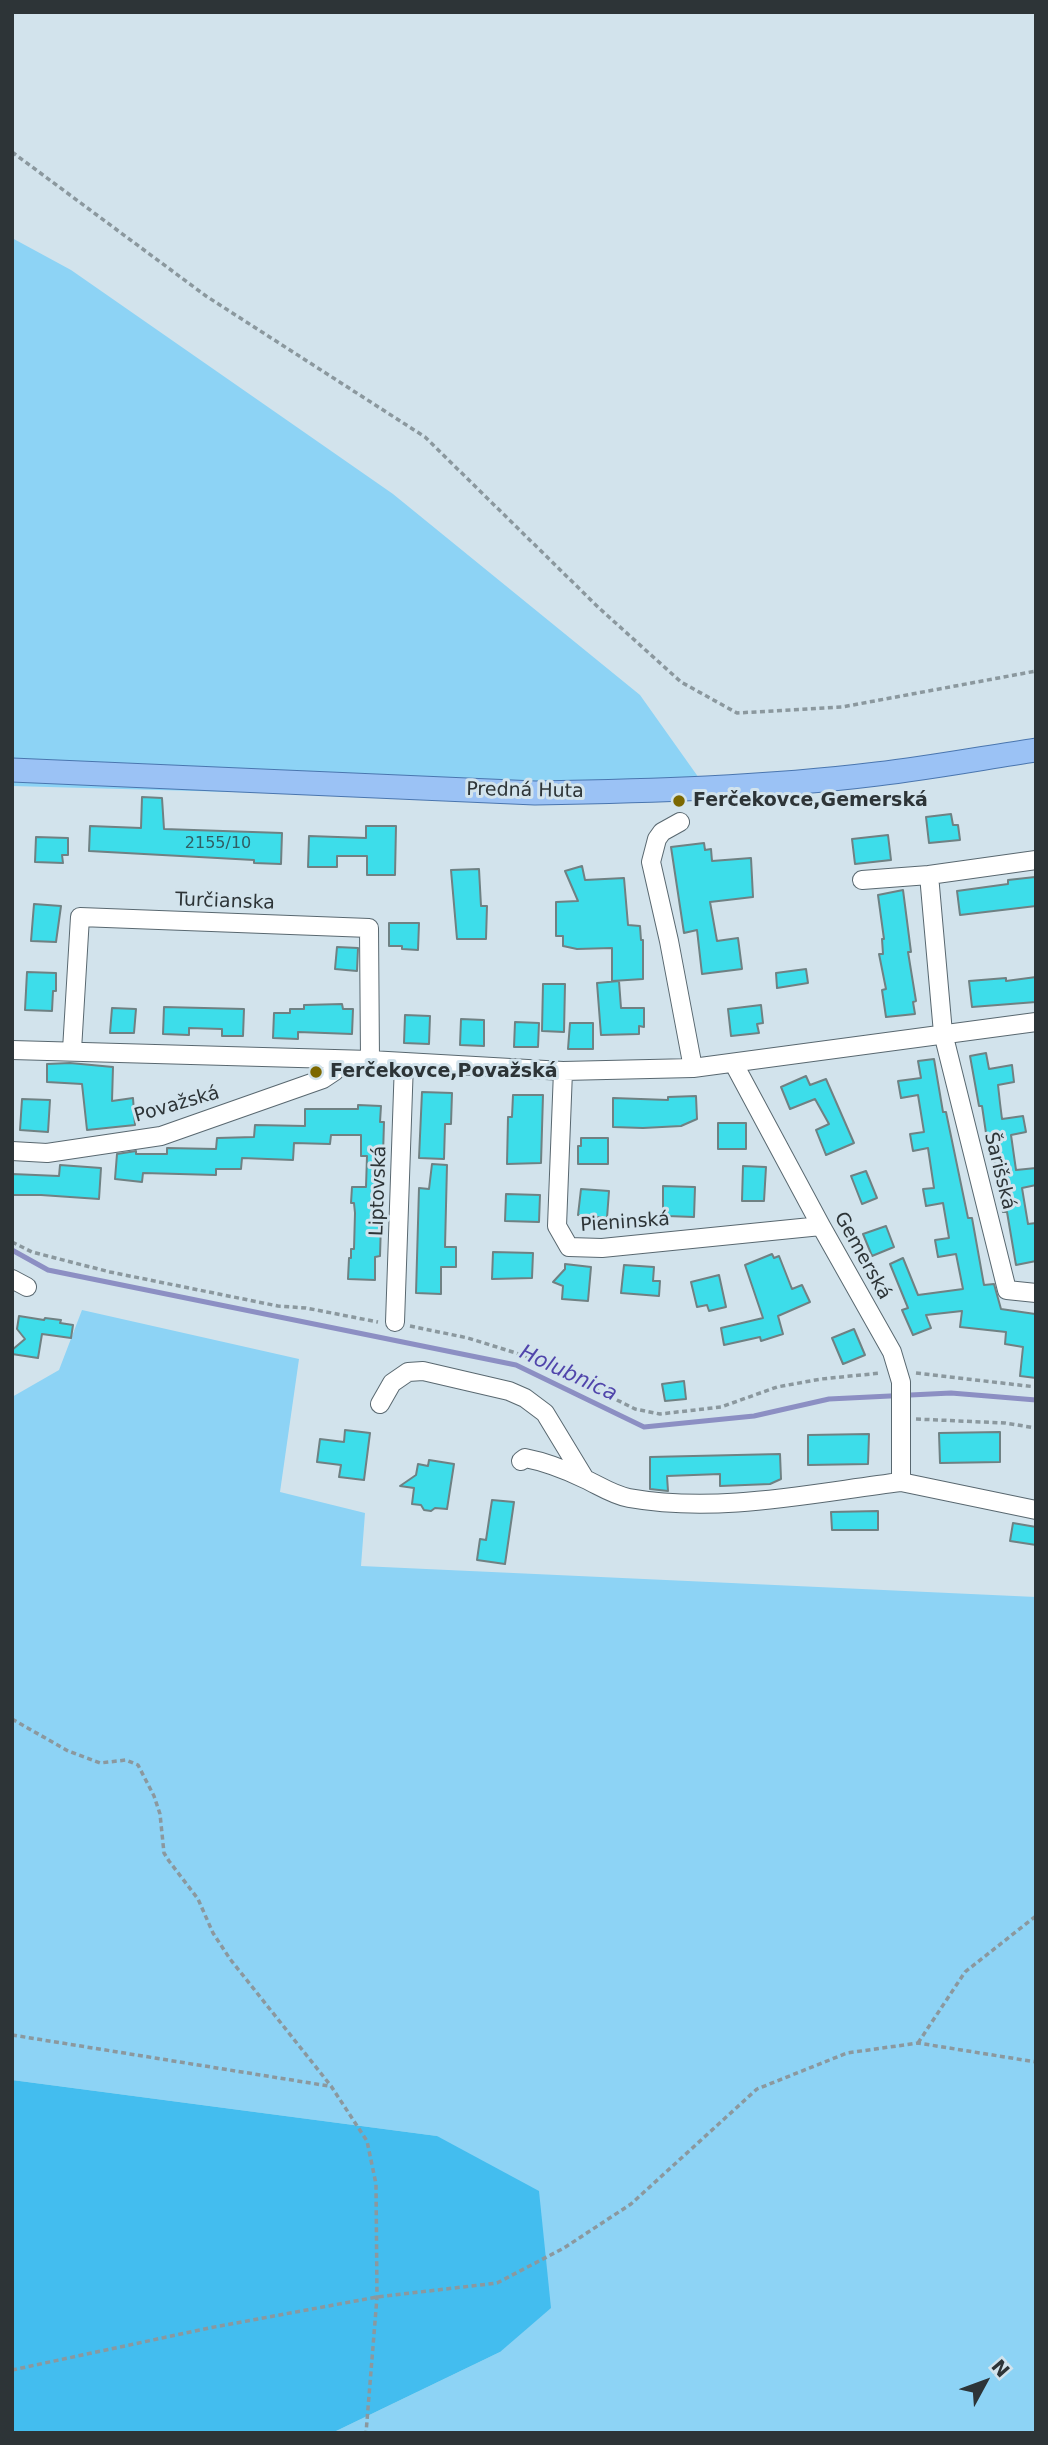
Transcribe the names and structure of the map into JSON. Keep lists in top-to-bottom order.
{
  "streets": {
    "main road": ["Predná Huta"],
    "street": [
      "Turčianska",
      "Považská",
      "Šarišská",
      "Liptovská",
      "Pieninská",
      "Gemerská"
    ]
  },
  "crossings": [
    ["Pieninská", "Gemerská"]
  ],
  "water": ["Holubnica"],
  "places": ["Ferčekovce,Gemerská", "Ferčekovce,Považská"],
  "house_numbers": ["2155/10"],
  "north": "top right"
}
